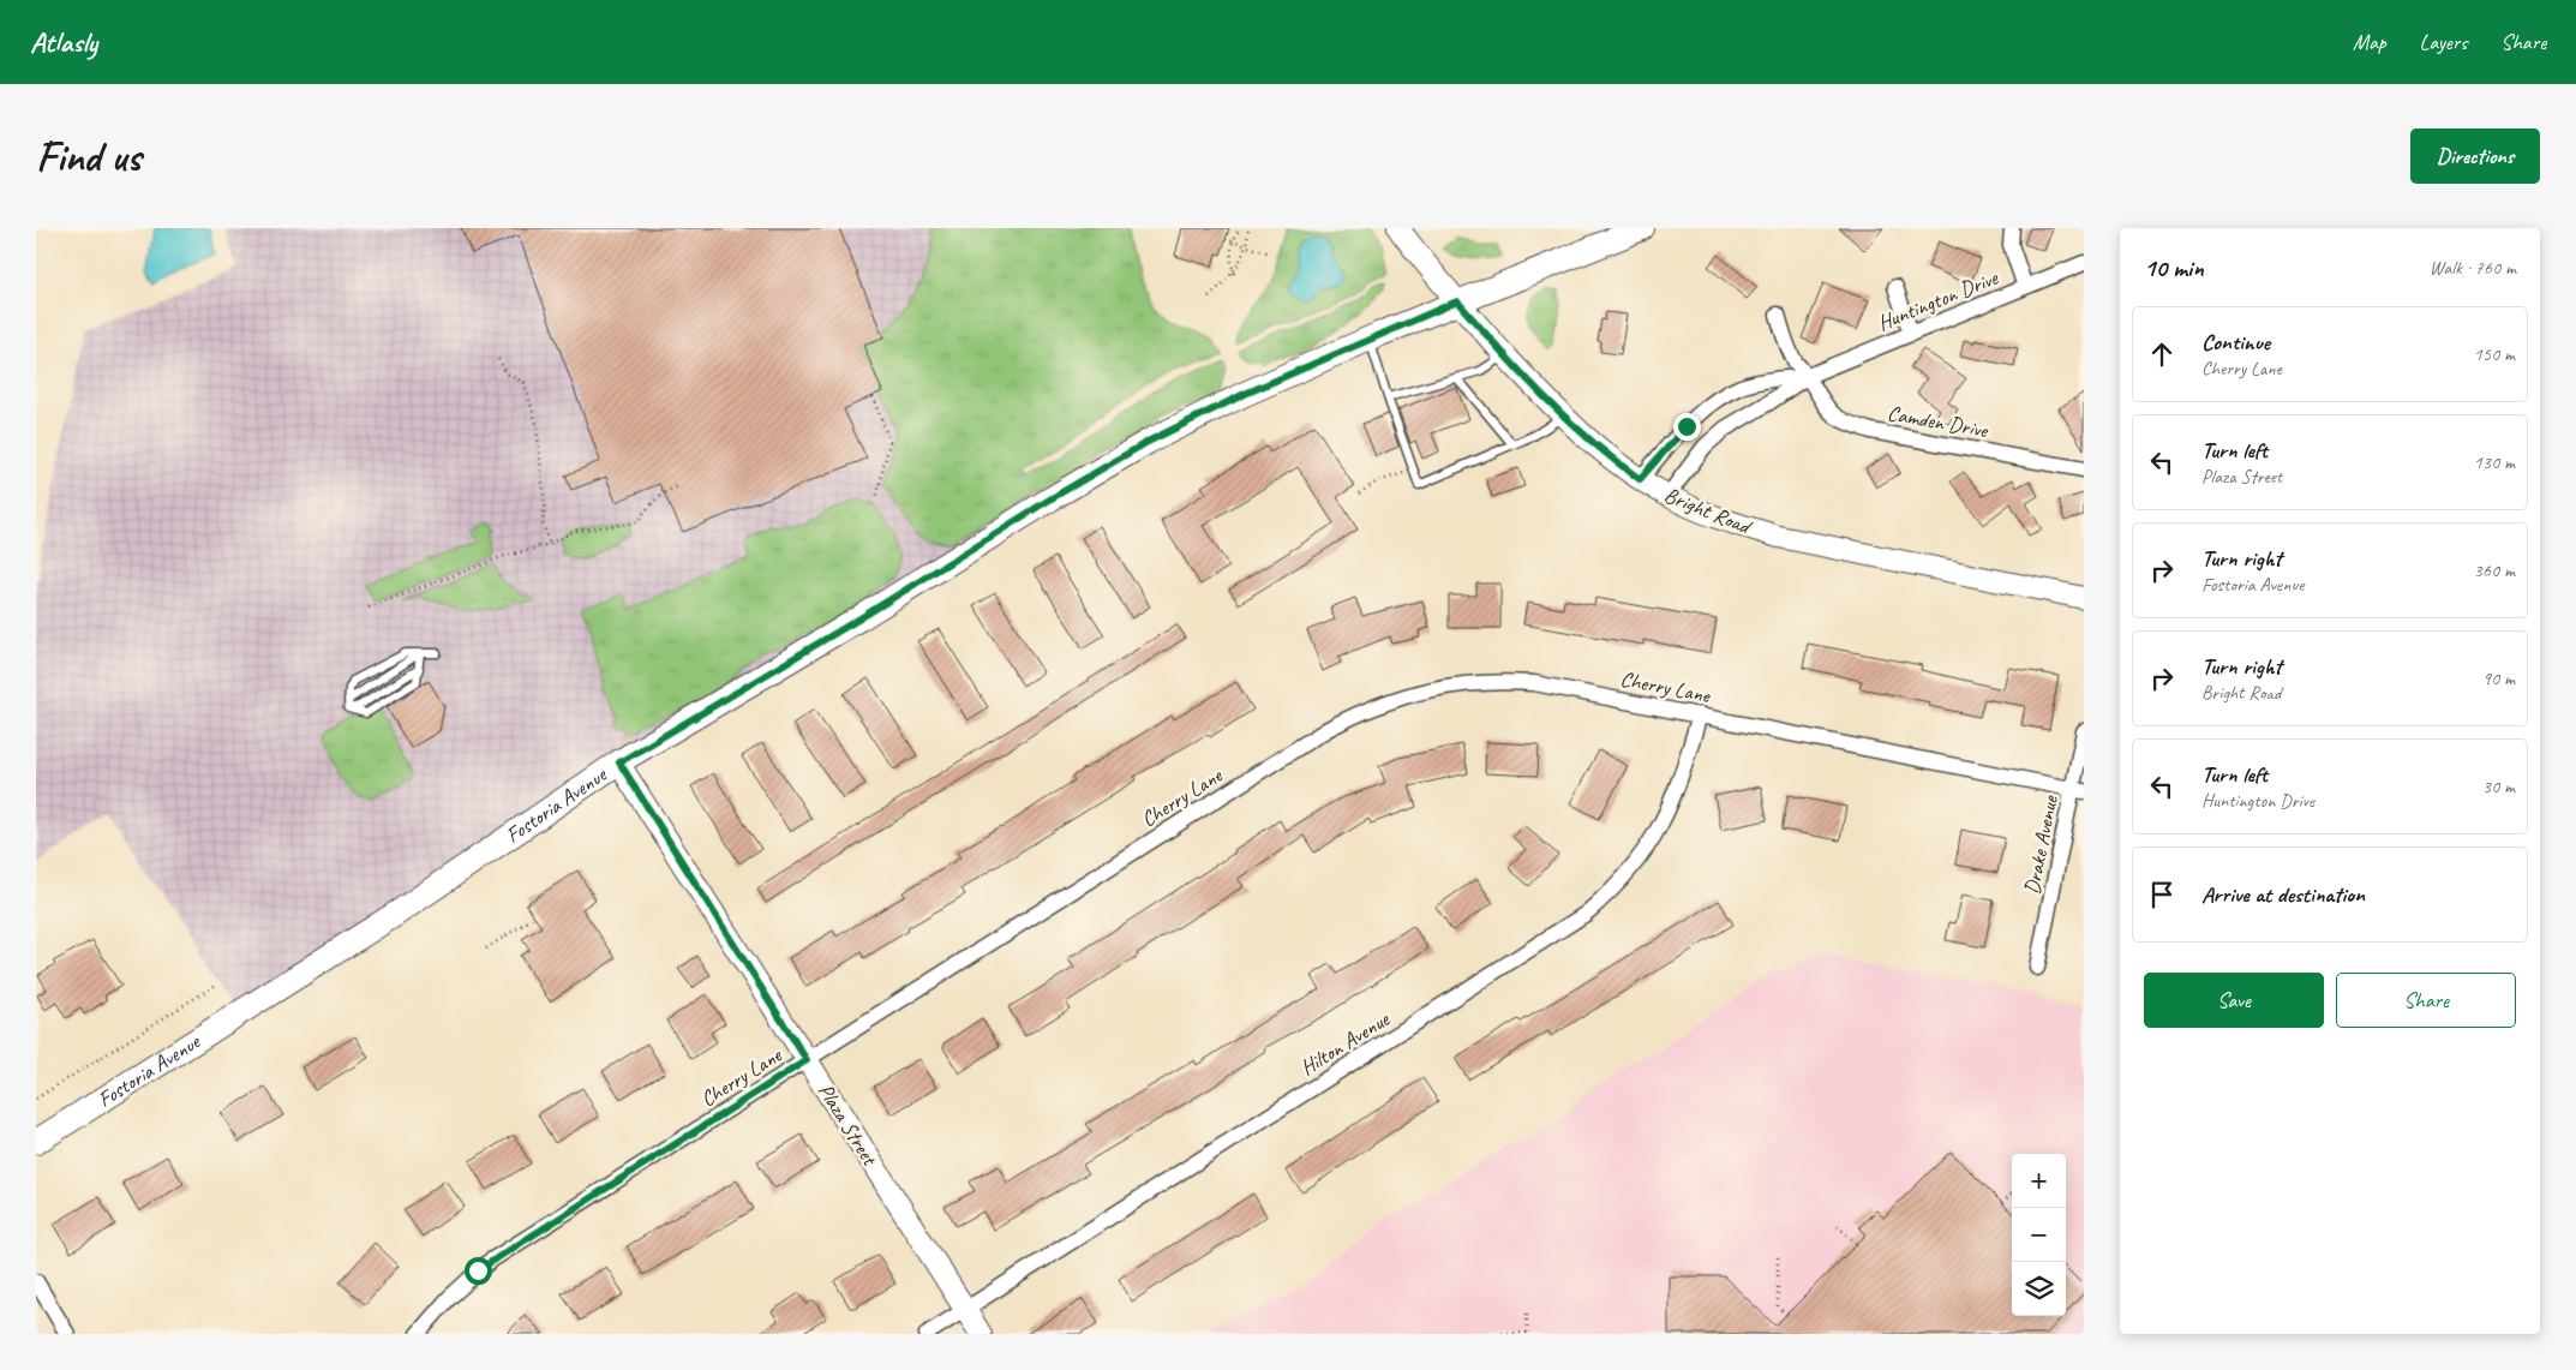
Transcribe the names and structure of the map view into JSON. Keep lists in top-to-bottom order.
{
  "streets": {
    "main road": ["Bright Road", "Fostoria Avenue", "Plaza Street"],
    "street": [
      "Huntington Drive",
      "Camden Drive",
      "Cherry Lane",
      "Drake Avenue",
      "Hilton Avenue"
    ]
  },
  "crossings": [
    ["Huntington Drive", "Camden Drive"],
    ["Huntington Drive", "Bright Road"],
    ["Bright Road", "Fostoria Avenue"],
    ["Cherry Lane", "Drake Avenue"],
    ["Cherry Lane", "Hilton Avenue"],
    ["Cherry Lane", "Plaza Street"],
    ["Fostoria Avenue", "Plaza Street"],
    ["Hilton Avenue", "Plaza Street"]
  ],
  "page": {
    "header": "Atlasly",
    "nav": ["Map", "Layers", "Share"],
    "buttons": [
      "Directions",
      ["Save", "Share"]
    ],
    "title": "Find us",
    "heading": ["10 min", "Walk · 760 m"],
    "list": [
      ["Continue", "Cherry Lane", "150 m"],
      ["Turn left", "Plaza Street", "130 m"],
      ["Turn right", "Fostoria Avenue", "360 m"],
      ["Turn right", "Bright Road", "90 m"],
      ["Turn left", "Huntington Drive", "30 m"],
      "Arrive at destination"
    ],
    "map_buttons": ["+", "−"]
  }
}
